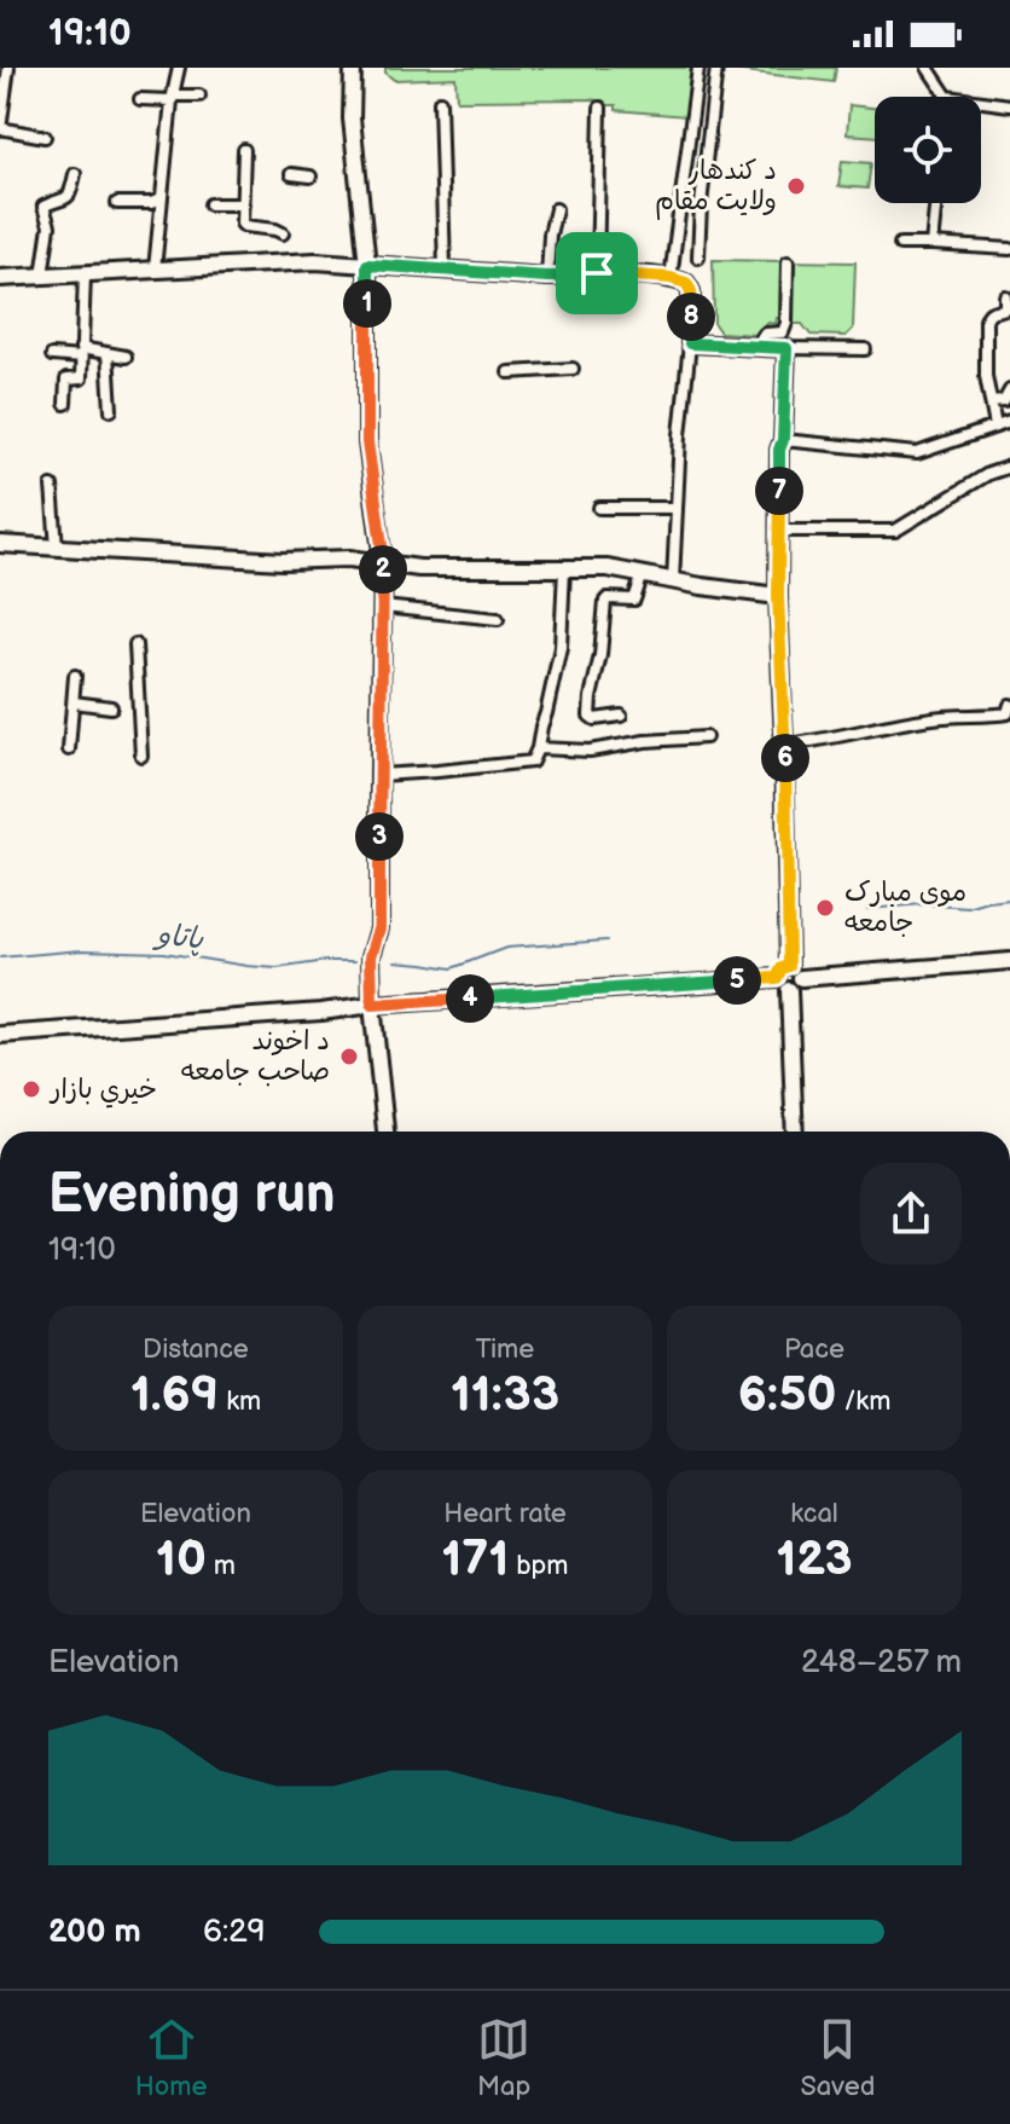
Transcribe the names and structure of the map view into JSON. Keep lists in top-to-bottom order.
{
  "water": ["پاتاو"],
  "places": [
    "د کندهار ولايت مقام",
    "موی مبارک جامعه",
    "د اخوند صاحب جامعه",
    "خیري بازار"
  ],
  "page": {
    "status": "19:10",
    "pins": [
      "1",
      "8",
      "7",
      "2",
      "6",
      "3",
      "5",
      "4"
    ],
    "heading": ["Evening run", "19:10"],
    "stats": [
      ["Distance", "1.69 km"],
      ["Time", "11:33"],
      ["Pace", "6:50 /km"],
      ["Elevation", "10 m"],
      ["Heart rate", "171 bpm"],
      ["kcal", "123"]
    ],
    "chart": ["Elevation", "248–257 m"],
    "list": [
      {
        "name": "200 m",
        "note": "6:29"
      }
    ],
    "tabs": ["Home", "Map", "Saved"]
  }
}
